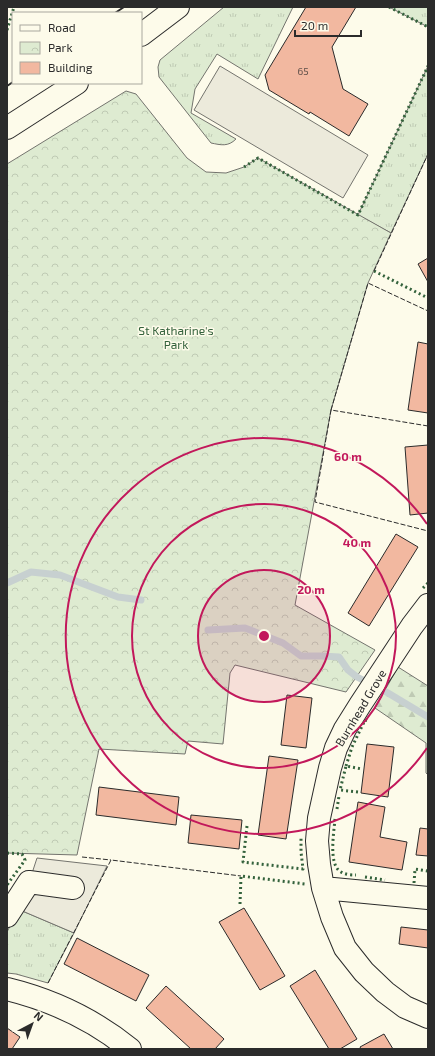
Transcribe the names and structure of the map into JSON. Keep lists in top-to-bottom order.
{
  "streets": {
    "street": ["Burnhead Grove"]
  },
  "parks": ["St Katharine's Park"],
  "house_numbers": ["65"],
  "legend": ["Road", "Park", "Building"],
  "scale_bar": "20 m",
  "north": "top right",
  "rings": ["60 m", "40 m", "20 m"]
}
